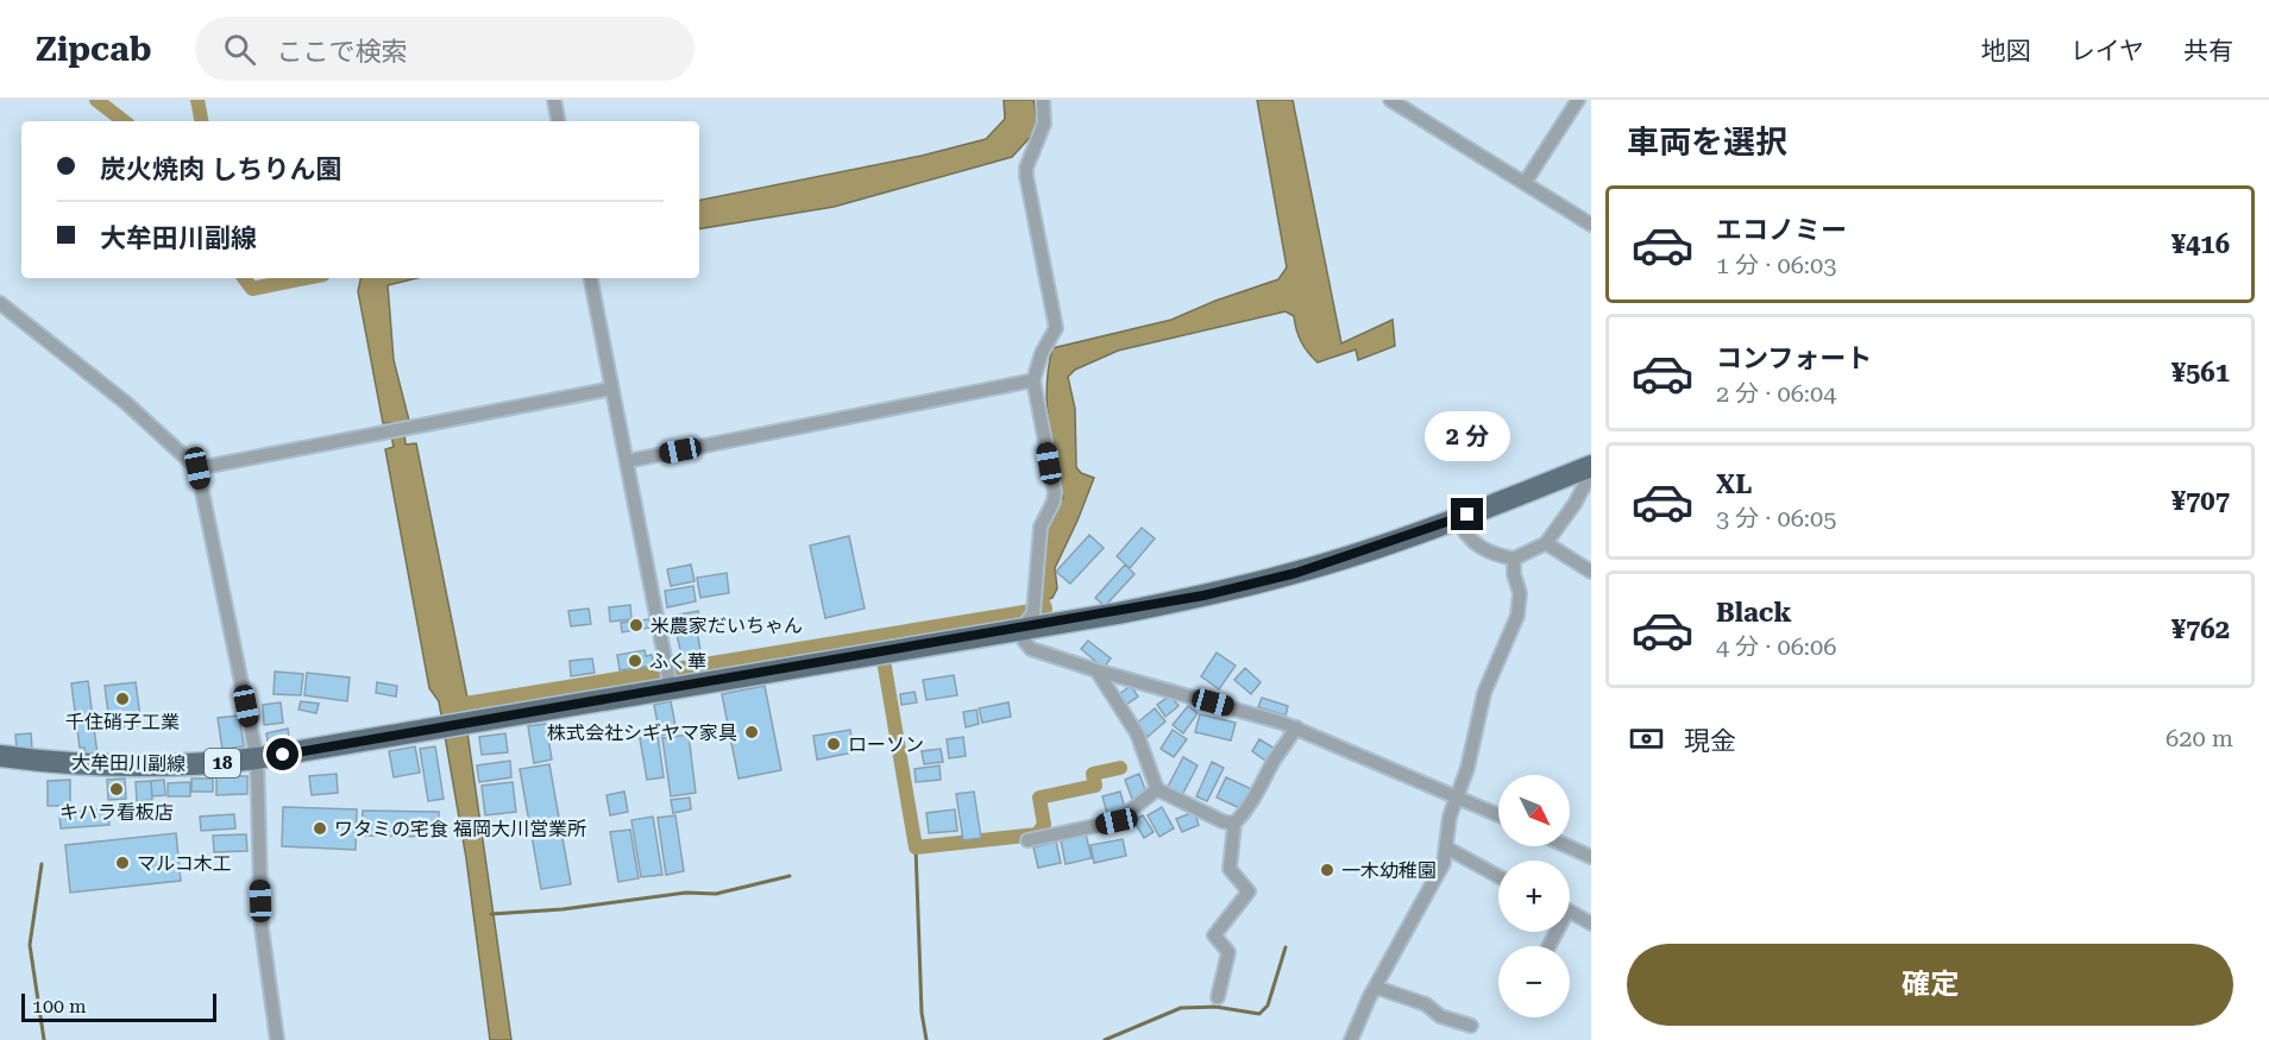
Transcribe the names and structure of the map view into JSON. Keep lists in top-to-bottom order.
{
  "streets": {
    "main road": ["大牟田川副線", "18"]
  },
  "places": [
    "米農家だいちゃん",
    "ふく華",
    "千住硝子工業",
    "株式会社シギヤマ家具",
    "ローソン",
    "キハラ看板店",
    "ワタミの宅食 福岡大川営業所",
    "マルコ木工",
    "一木幼稚園"
  ],
  "scale_bar": "100 m",
  "north": "bottom right",
  "page": {
    "header": "Zipcab",
    "search": "ここで検索",
    "nav": ["地図", "レイヤ", "共有"],
    "heading": "車両を選択",
    "banner": ["炭火焼肉 しちりん園", "大牟田川副線"],
    "list": [
      {
        "name": "エコノミー",
        "note": "1 分 · 06:03",
        "value": "¥416"
      },
      {
        "name": "コンフォート",
        "note": "2 分 · 06:04",
        "value": "¥561"
      },
      {
        "name": "XL",
        "note": "3 分 · 06:05",
        "value": "¥707"
      },
      {
        "name": "Black",
        "note": "4 分 · 06:06",
        "value": "¥762"
      }
    ],
    "bubble": "2 分",
    "pay": ["現金", "620 m"],
    "map_buttons": ["+", "−"],
    "buttons": "確定",
    "scale": "100 m"
  }
}
